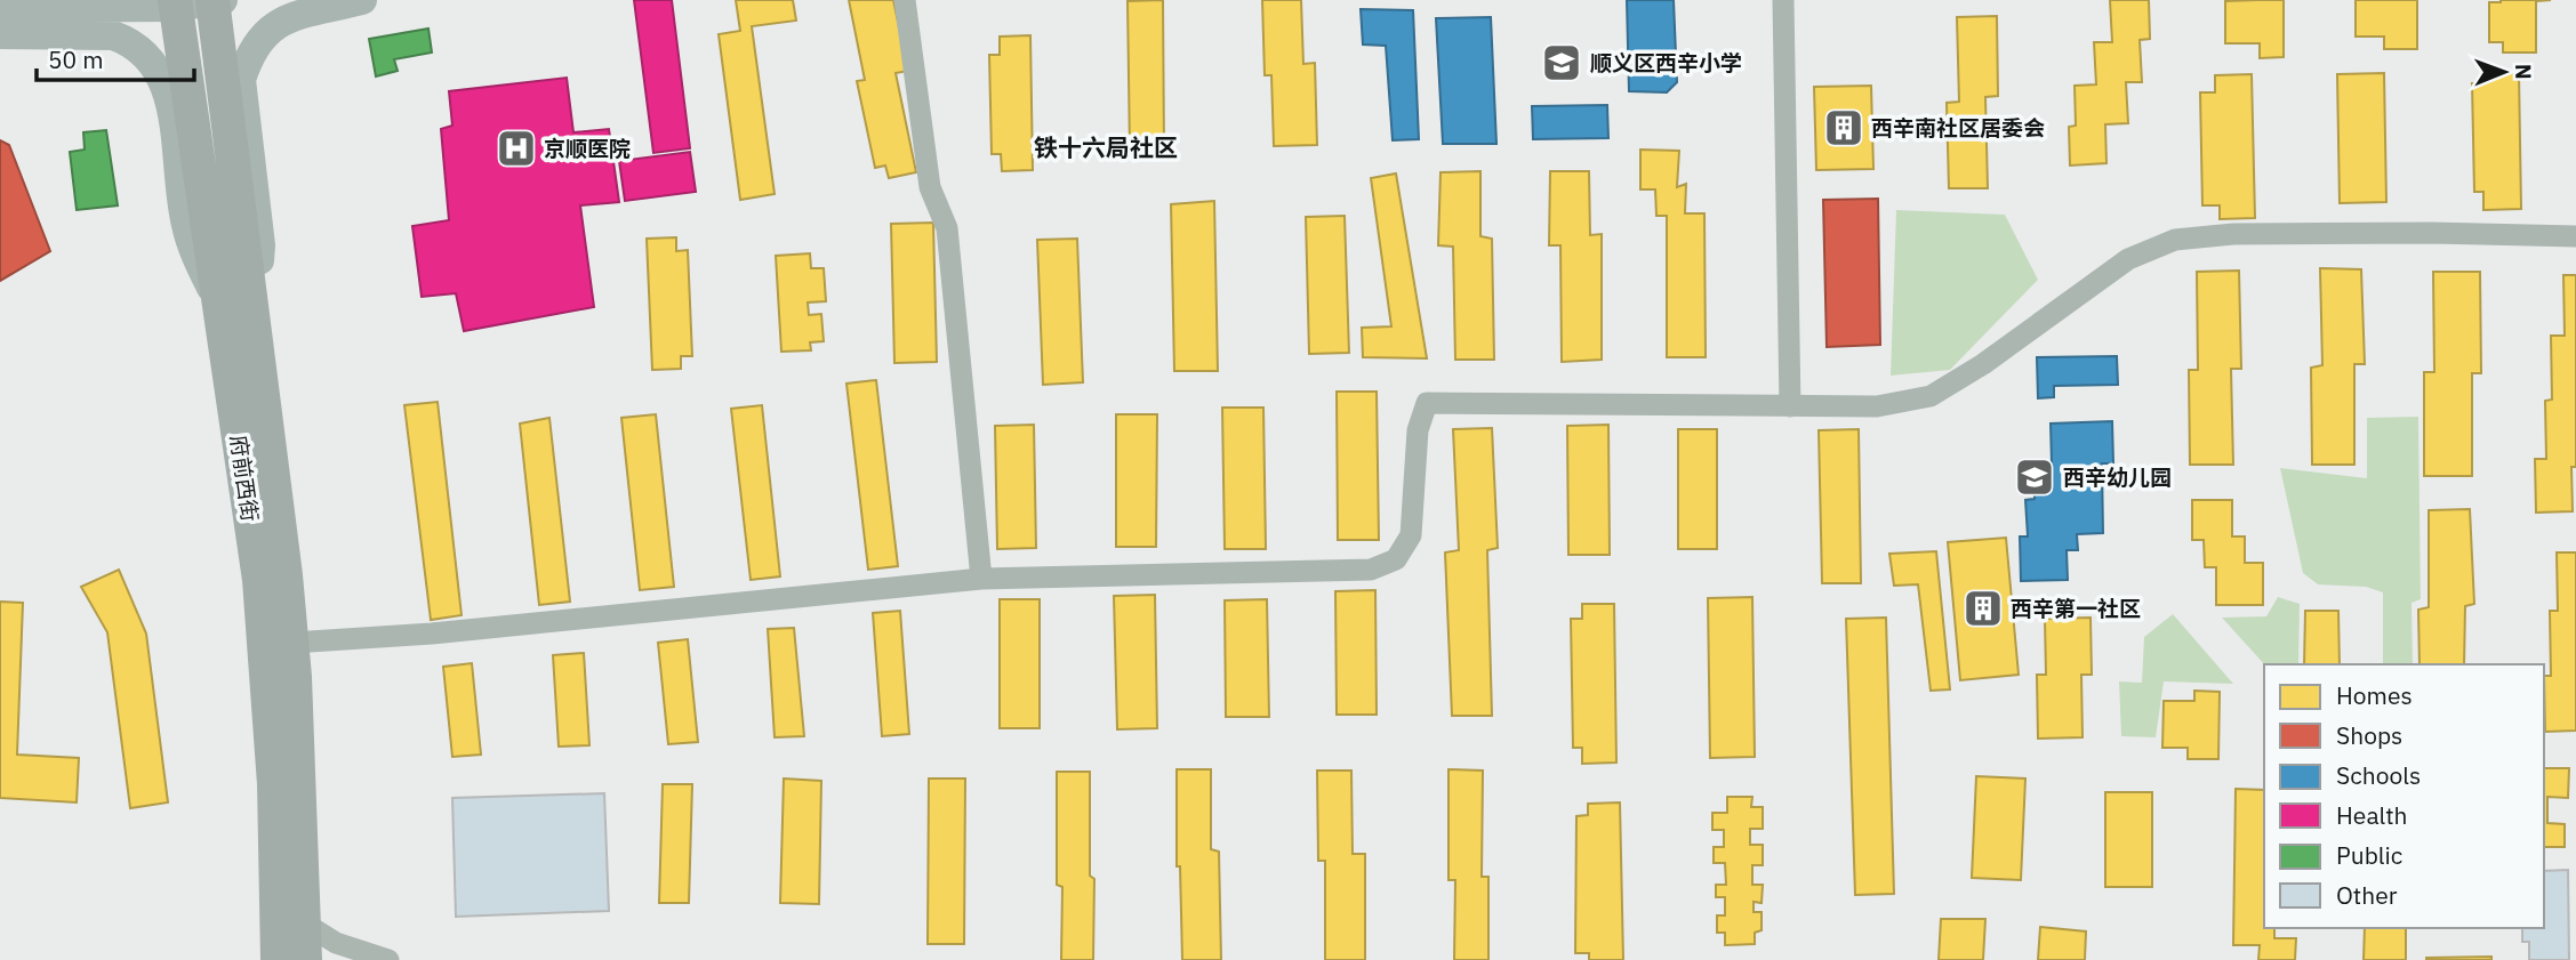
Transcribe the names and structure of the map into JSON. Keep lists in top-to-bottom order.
{
  "streets": {
    "main road": ["府前西街"]
  },
  "districts": ["铁十六局社区"],
  "places": {
    "school or university": ["顺义区西辛小学", "西辛幼儿园"],
    "building": ["西辛南社区居委会", "西辛第一社区"],
    "hospital": ["京顺医院"]
  },
  "legend": [
    "Homes",
    "Shops",
    "Schools",
    "Health",
    "Public",
    "Other"
  ],
  "scale_bar": "50 m",
  "north": "right"
}
